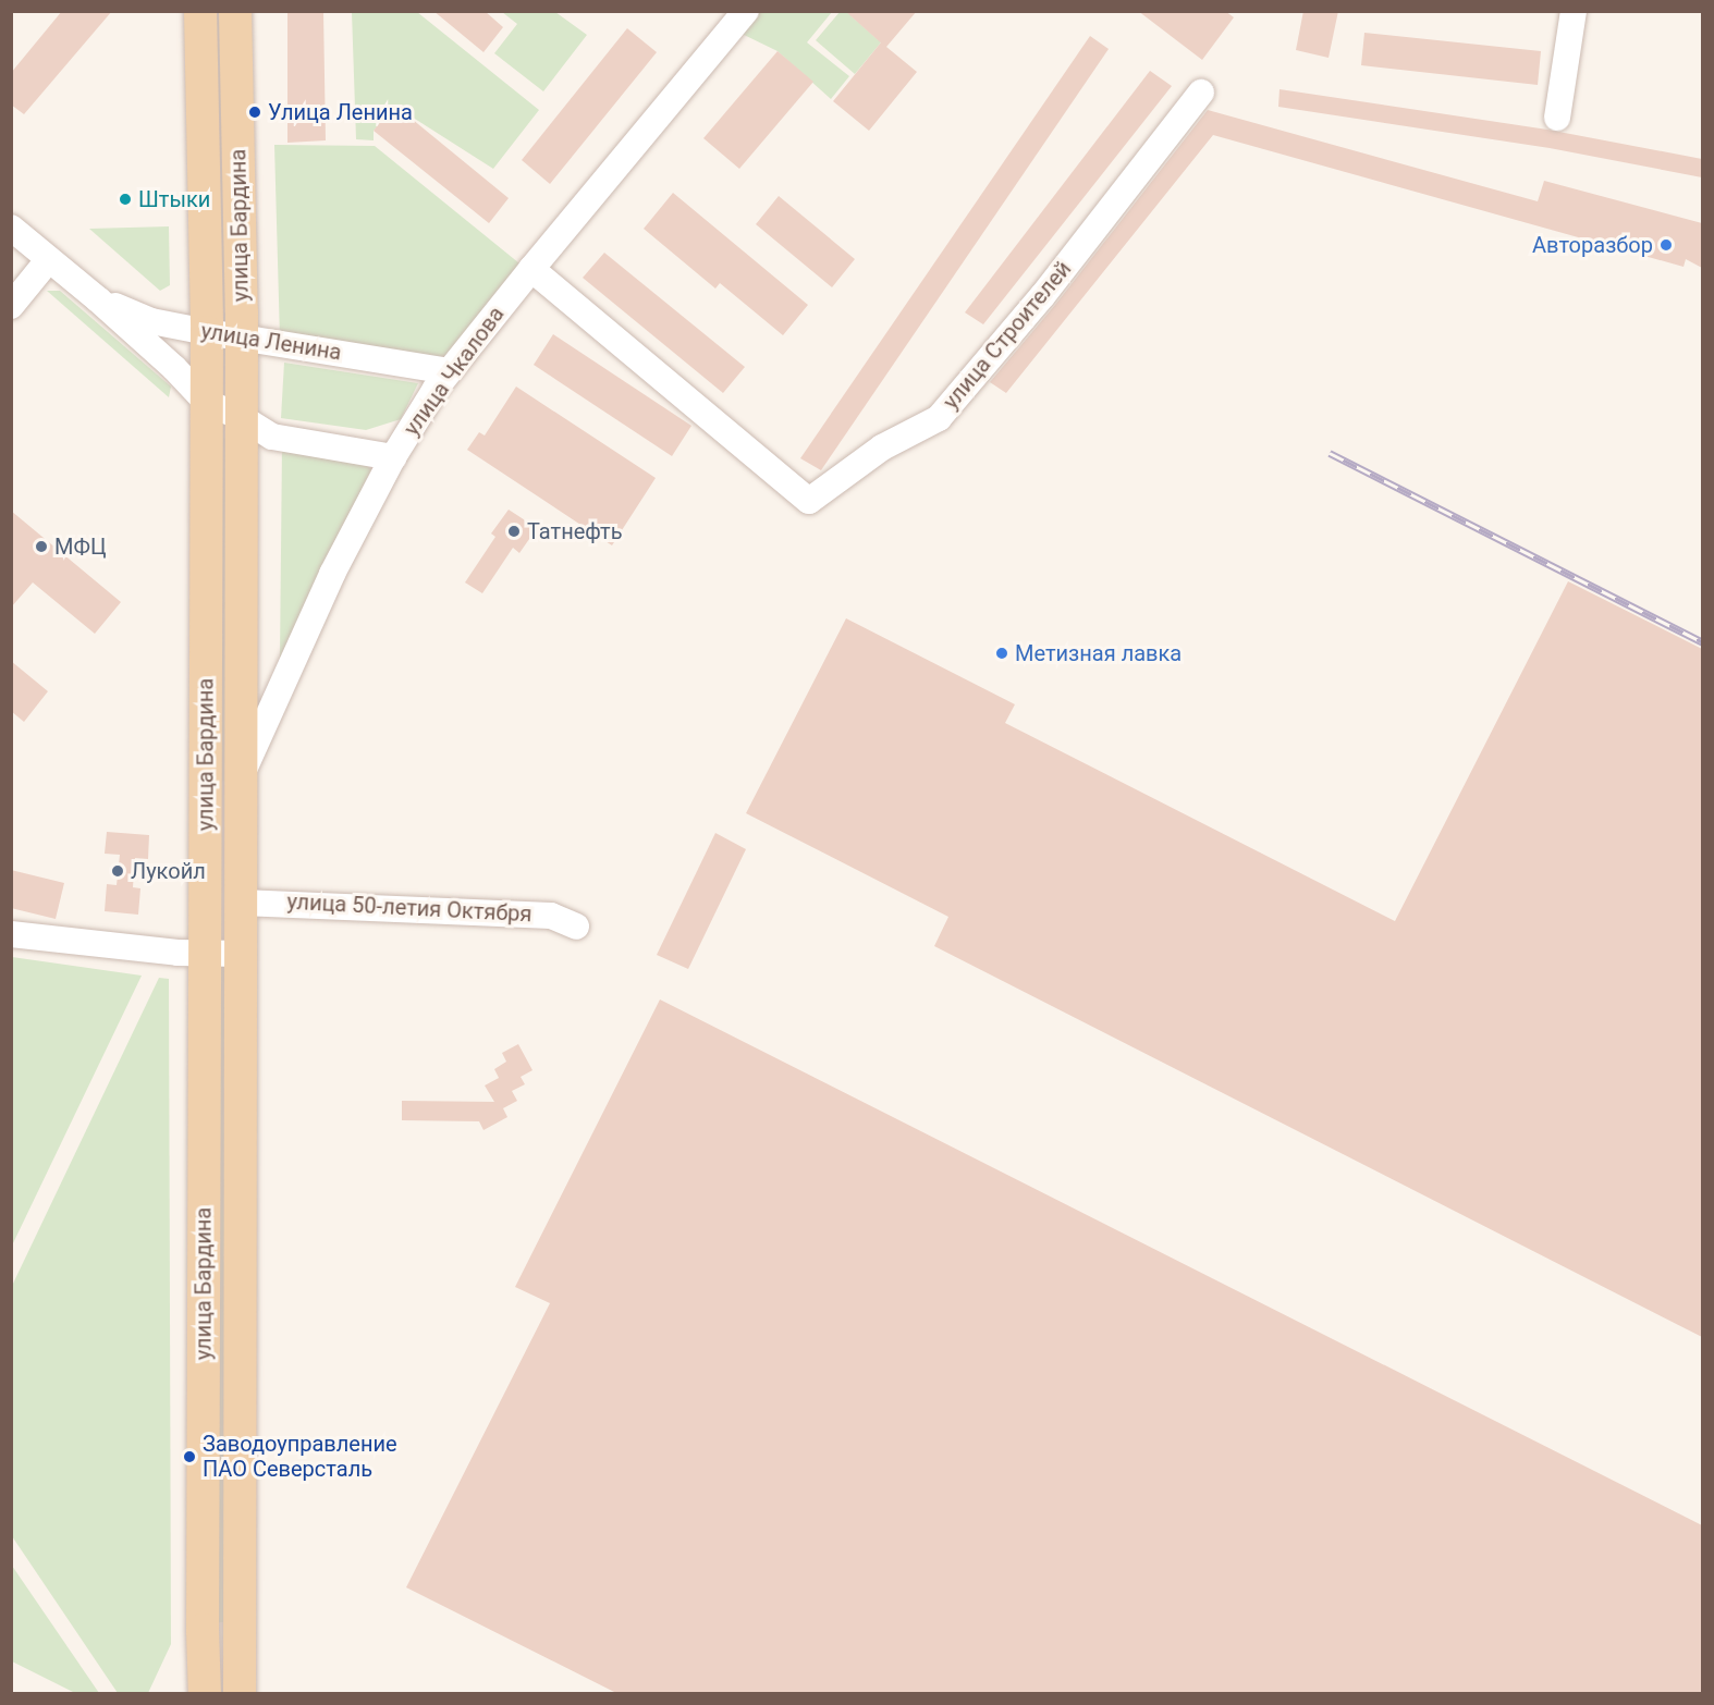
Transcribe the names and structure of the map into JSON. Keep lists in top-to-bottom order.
{
  "streets": {
    "main road": ["улица Бардина"],
    "street": [
      "улица Строителей",
      "улица Ленина",
      "улица Чкалова",
      "улица 50-летия Октября"
    ]
  },
  "crossings": [
    ["улица Бардина", "улица Ленина"],
    ["улица Бардина", "улица Чкалова"],
    ["улица Бардина", "улица 50-летия Октября"],
    ["улица Строителей", "улица Чкалова"],
    ["улица Ленина", "улица Чкалова"]
  ],
  "places": [
    "Улица Ленина",
    "Штыки",
    "Авторазбор",
    "Татнефть",
    "МФЦ",
    "Метизная лавка",
    "Лукойл",
    "Заводоуправление ПАО Северсталь"
  ]
}
